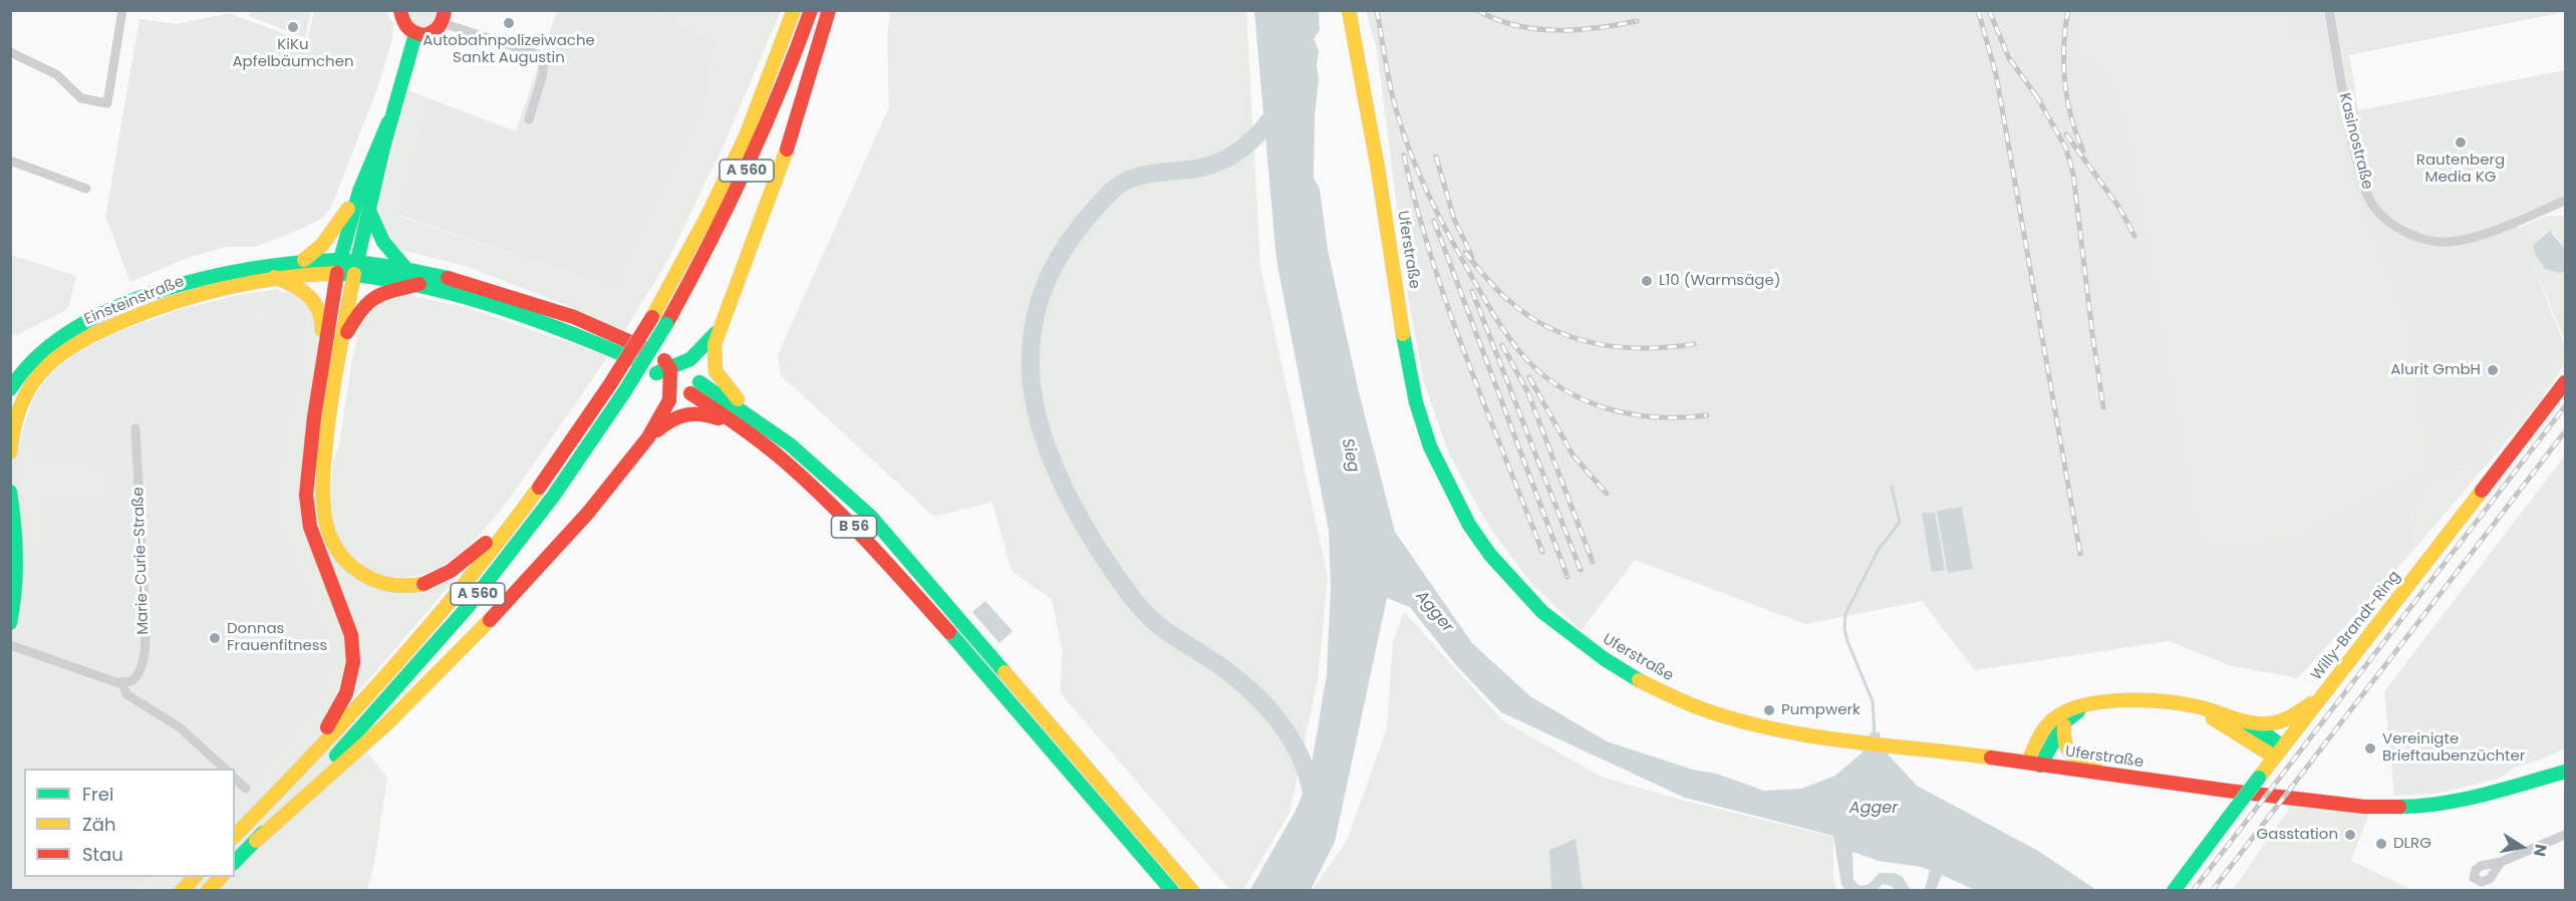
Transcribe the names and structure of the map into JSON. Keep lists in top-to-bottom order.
{
  "streets": {
    "main road": [
      "A 560",
      "Uferstraße",
      "Einsteinstraße",
      "B 56",
      "Willy-Brandt-Ring"
    ],
    "street": ["Kasinostraße", "Marie-Curie-Straße"]
  },
  "crossings": [
    ["Einsteinstraße", "B 56"]
  ],
  "water": ["Sieg", "Agger"],
  "places": [
    "Autobahnpolizeiwache Sankt Augustin",
    "KiKu Apfelbäumchen",
    "Rautenberg Media KG",
    "L10 (Warmsäge)",
    "Alurit GmbH",
    "Donnas Frauenfitness",
    "Pumpwerk",
    "Vereinigte Brieftaubenzüchter",
    "Gasstation",
    "DLRG"
  ],
  "legend": ["Frei", "Zäh", "Stau"],
  "north": "right"
}
